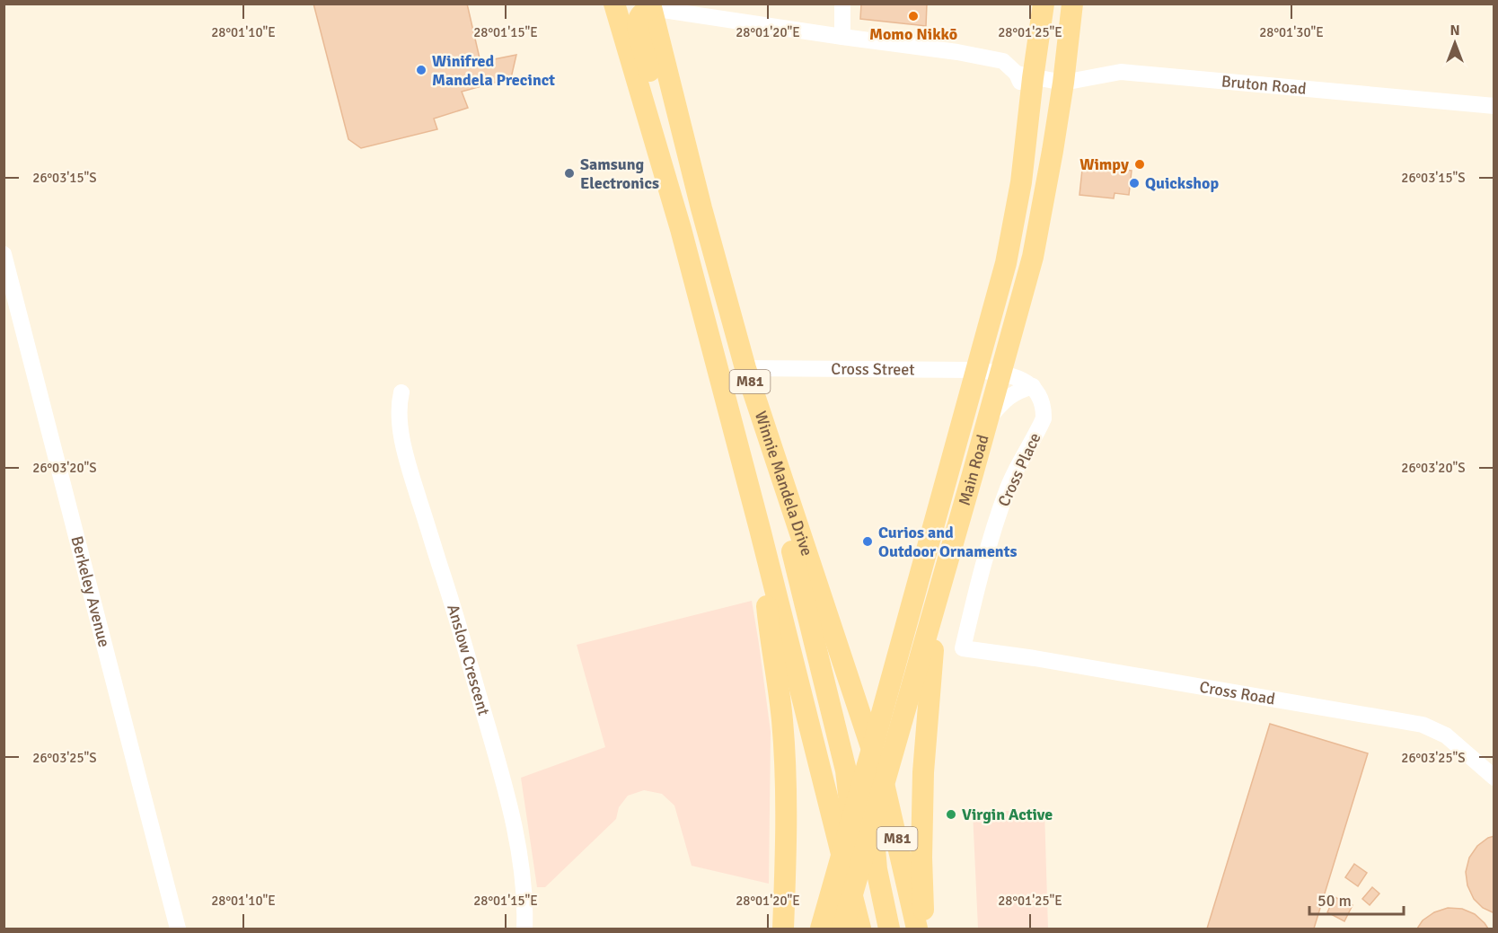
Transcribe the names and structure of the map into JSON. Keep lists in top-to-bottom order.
{
  "streets": {
    "main road": ["M81", "Main Road", "Winnie Mandela Drive"],
    "street": [
      "Bruton Road",
      "Cross Street",
      "Cross Place",
      "Berkeley Avenue",
      "Anslow Crescent",
      "Cross Road"
    ]
  },
  "crossings": [
    ["Bruton Road", "Main Road"],
    ["Bruton Road", "Winnie Mandela Drive"],
    ["Cross Street", "Main Road"],
    ["Cross Street", "Winnie Mandela Drive"],
    ["Main Road", "Winnie Mandela Drive"],
    ["Cross Place", "Cross Road"]
  ],
  "places": [
    "Momo Nikkō",
    "Winifred Mandela Precinct",
    "Wimpy",
    "Samsung Electronics",
    "Quickshop",
    "Curios and Outdoor Ornaments",
    "Virgin Active"
  ],
  "scale_bar": "50 m",
  "north": "top",
  "coordinates": [
    "28°01'10\"E",
    "28°01'15\"E",
    "28°01'20\"E",
    "28°01'25\"E",
    "28°01'30\"E",
    "26°03'15\"S",
    "26°03'20\"S",
    "26°03'25\"S"
  ]
}
